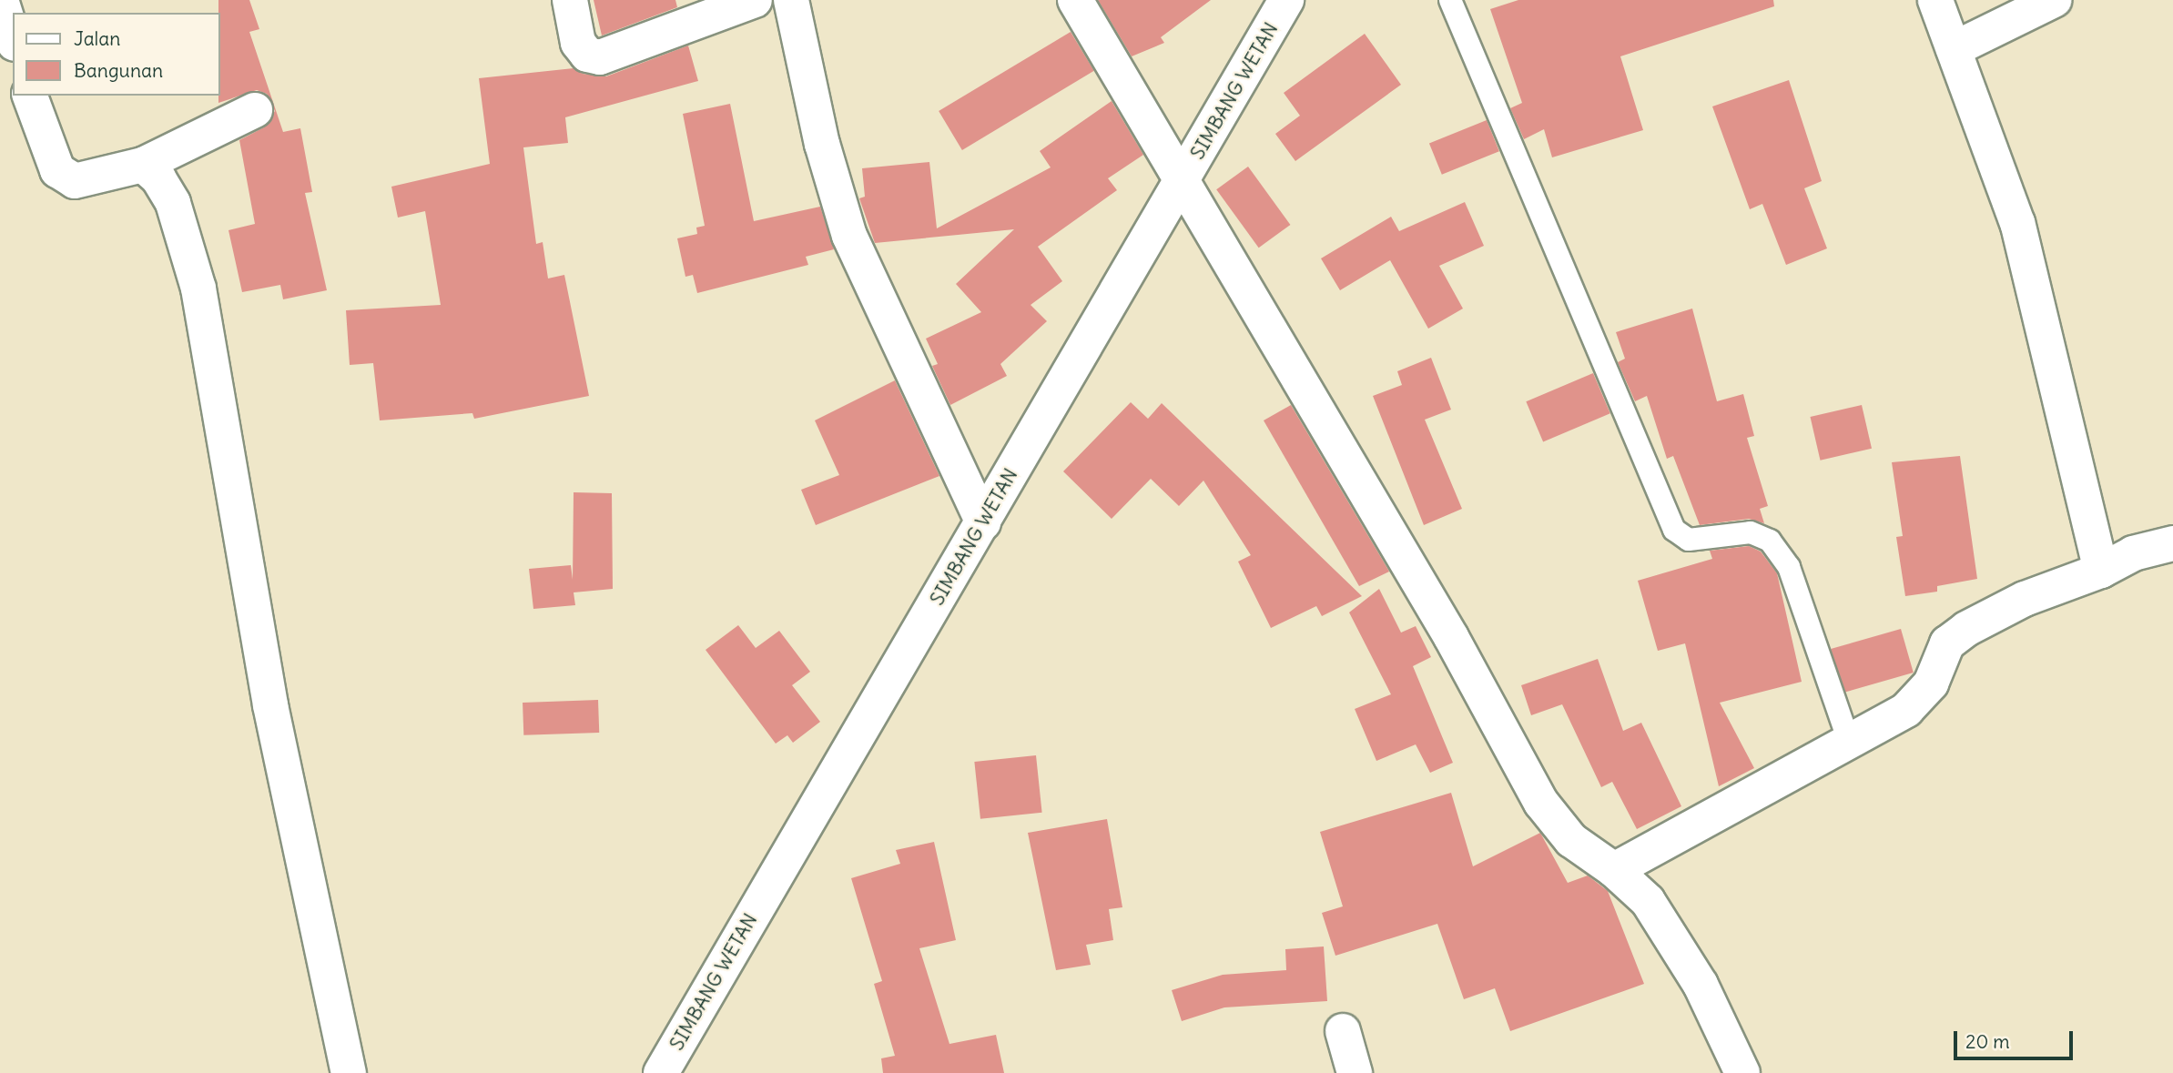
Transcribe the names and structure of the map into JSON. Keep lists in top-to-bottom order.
{
  "streets": {
    "street": ["SIMBANG WETAN"]
  },
  "legend": ["Jalan", "Bangunan"],
  "scale_bar": "20 m"
}
